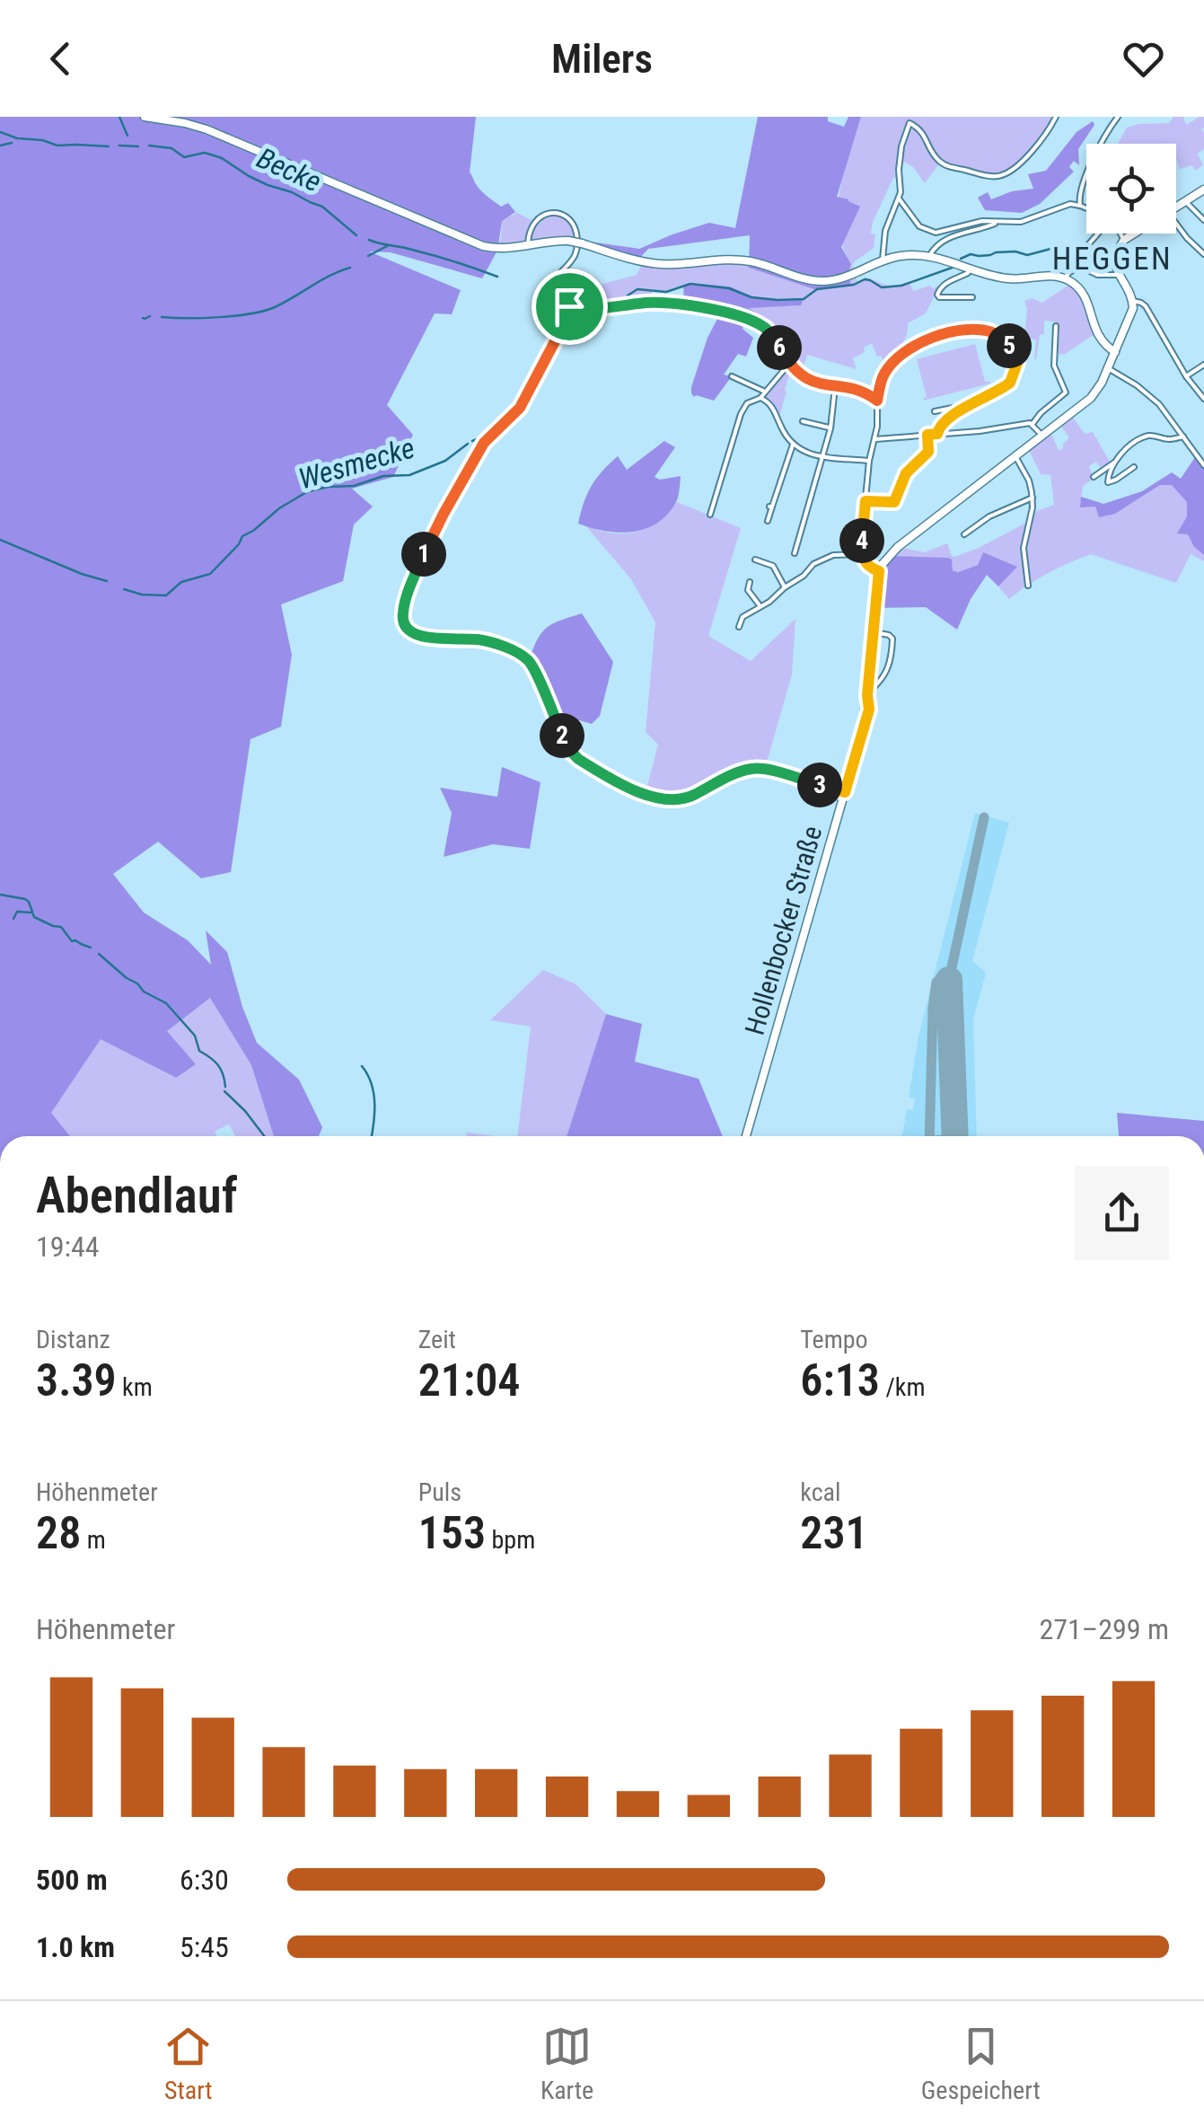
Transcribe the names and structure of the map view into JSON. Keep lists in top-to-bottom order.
{
  "streets": {
    "main road": ["Hollenbocker Straße"]
  },
  "districts": ["HEGGEN"],
  "water": ["Becke", "Wesmecke"],
  "page": {
    "header": "Milers",
    "pins": [
      "5",
      "6",
      "4",
      "1",
      "2",
      "3"
    ],
    "heading": ["Abendlauf", "19:44"],
    "stats": [
      ["Distanz", "3.39 km"],
      ["Zeit", "21:04"],
      ["Tempo", "6:13 /km"],
      ["Höhenmeter", "28 m"],
      ["Puls", "153 bpm"],
      ["kcal", "231"]
    ],
    "chart": ["Höhenmeter", "271–299 m"],
    "list": [
      {
        "name": "500 m",
        "note": "6:30"
      },
      {
        "name": "1.0 km",
        "note": "5:45"
      }
    ],
    "tabs": ["Start", "Karte", "Gespeichert"]
  }
}
